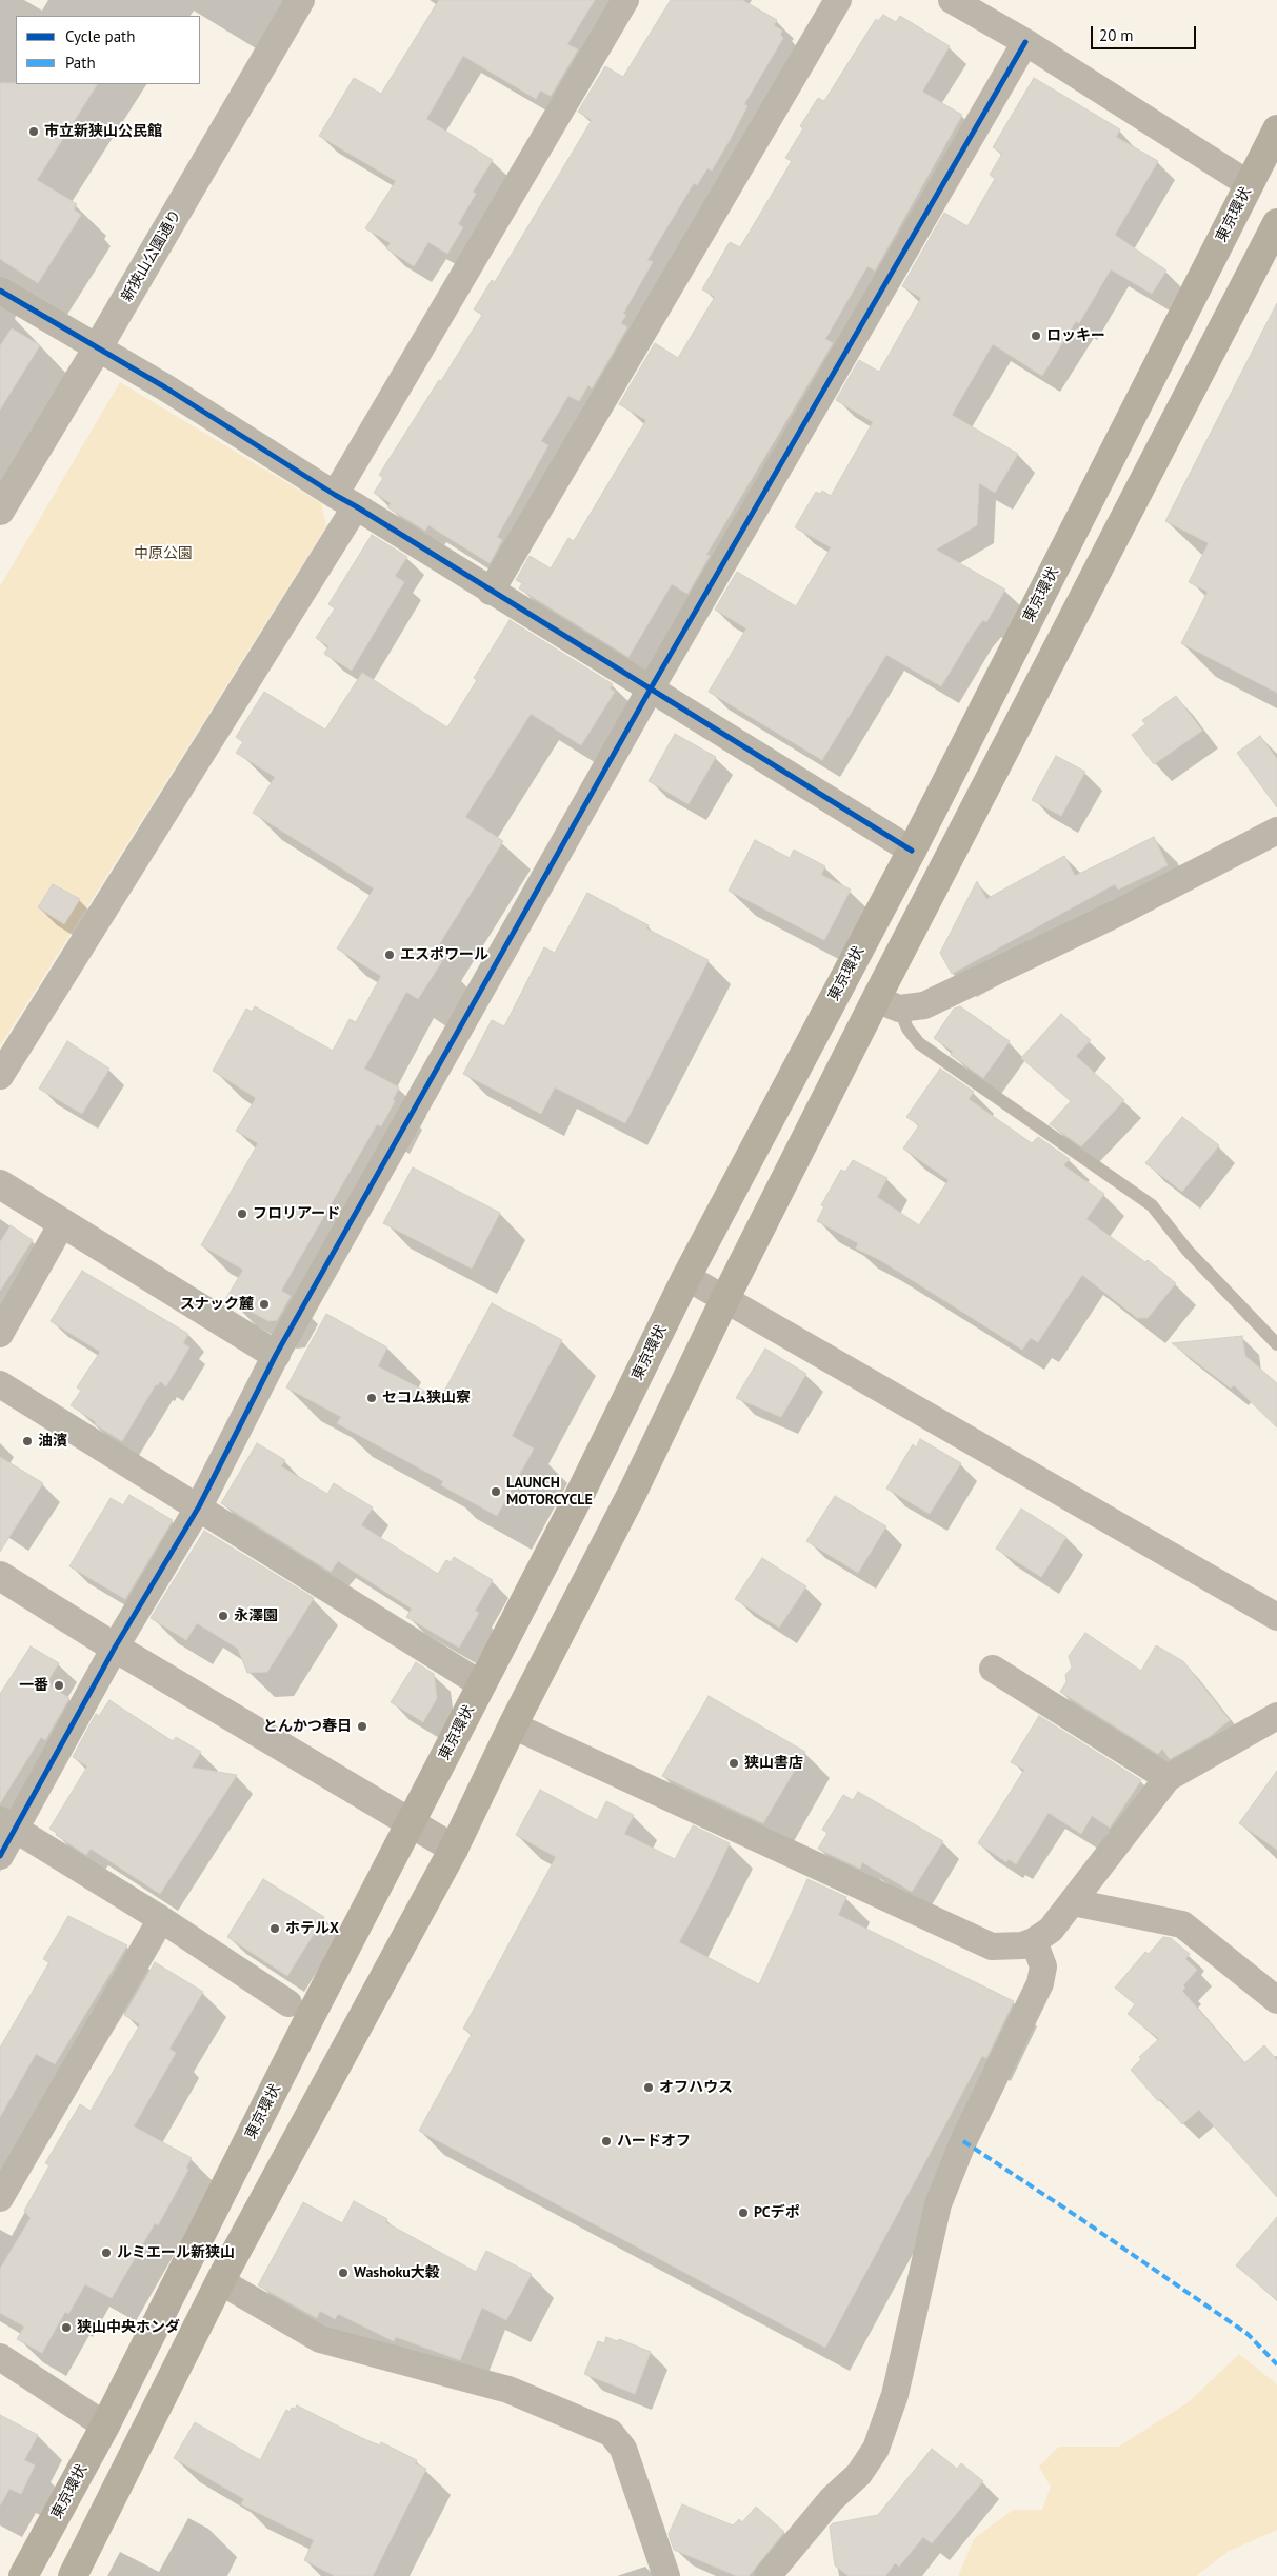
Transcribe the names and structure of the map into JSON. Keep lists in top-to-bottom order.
{
  "streets": {
    "highway": ["東京環状"],
    "street": ["新狭山公園通り"]
  },
  "parks": ["中原公園"],
  "places": [
    "市立新狭山公民館",
    "ロッキー",
    "エスポワール",
    "フロリアード",
    "スナック麓",
    "セコム狭山寮",
    "油濱",
    "LAUNCH MOTORCYCLE",
    "永澤園",
    "一番",
    "とんかつ春日",
    "狭山書店",
    "ホテルX",
    "オフハウス",
    "ハードオフ",
    "PCデポ",
    "ルミエール新狭山",
    "Washoku大穀",
    "狭山中央ホンダ"
  ],
  "legend": ["Cycle path", "Path"],
  "scale_bar": "20 m"
}
